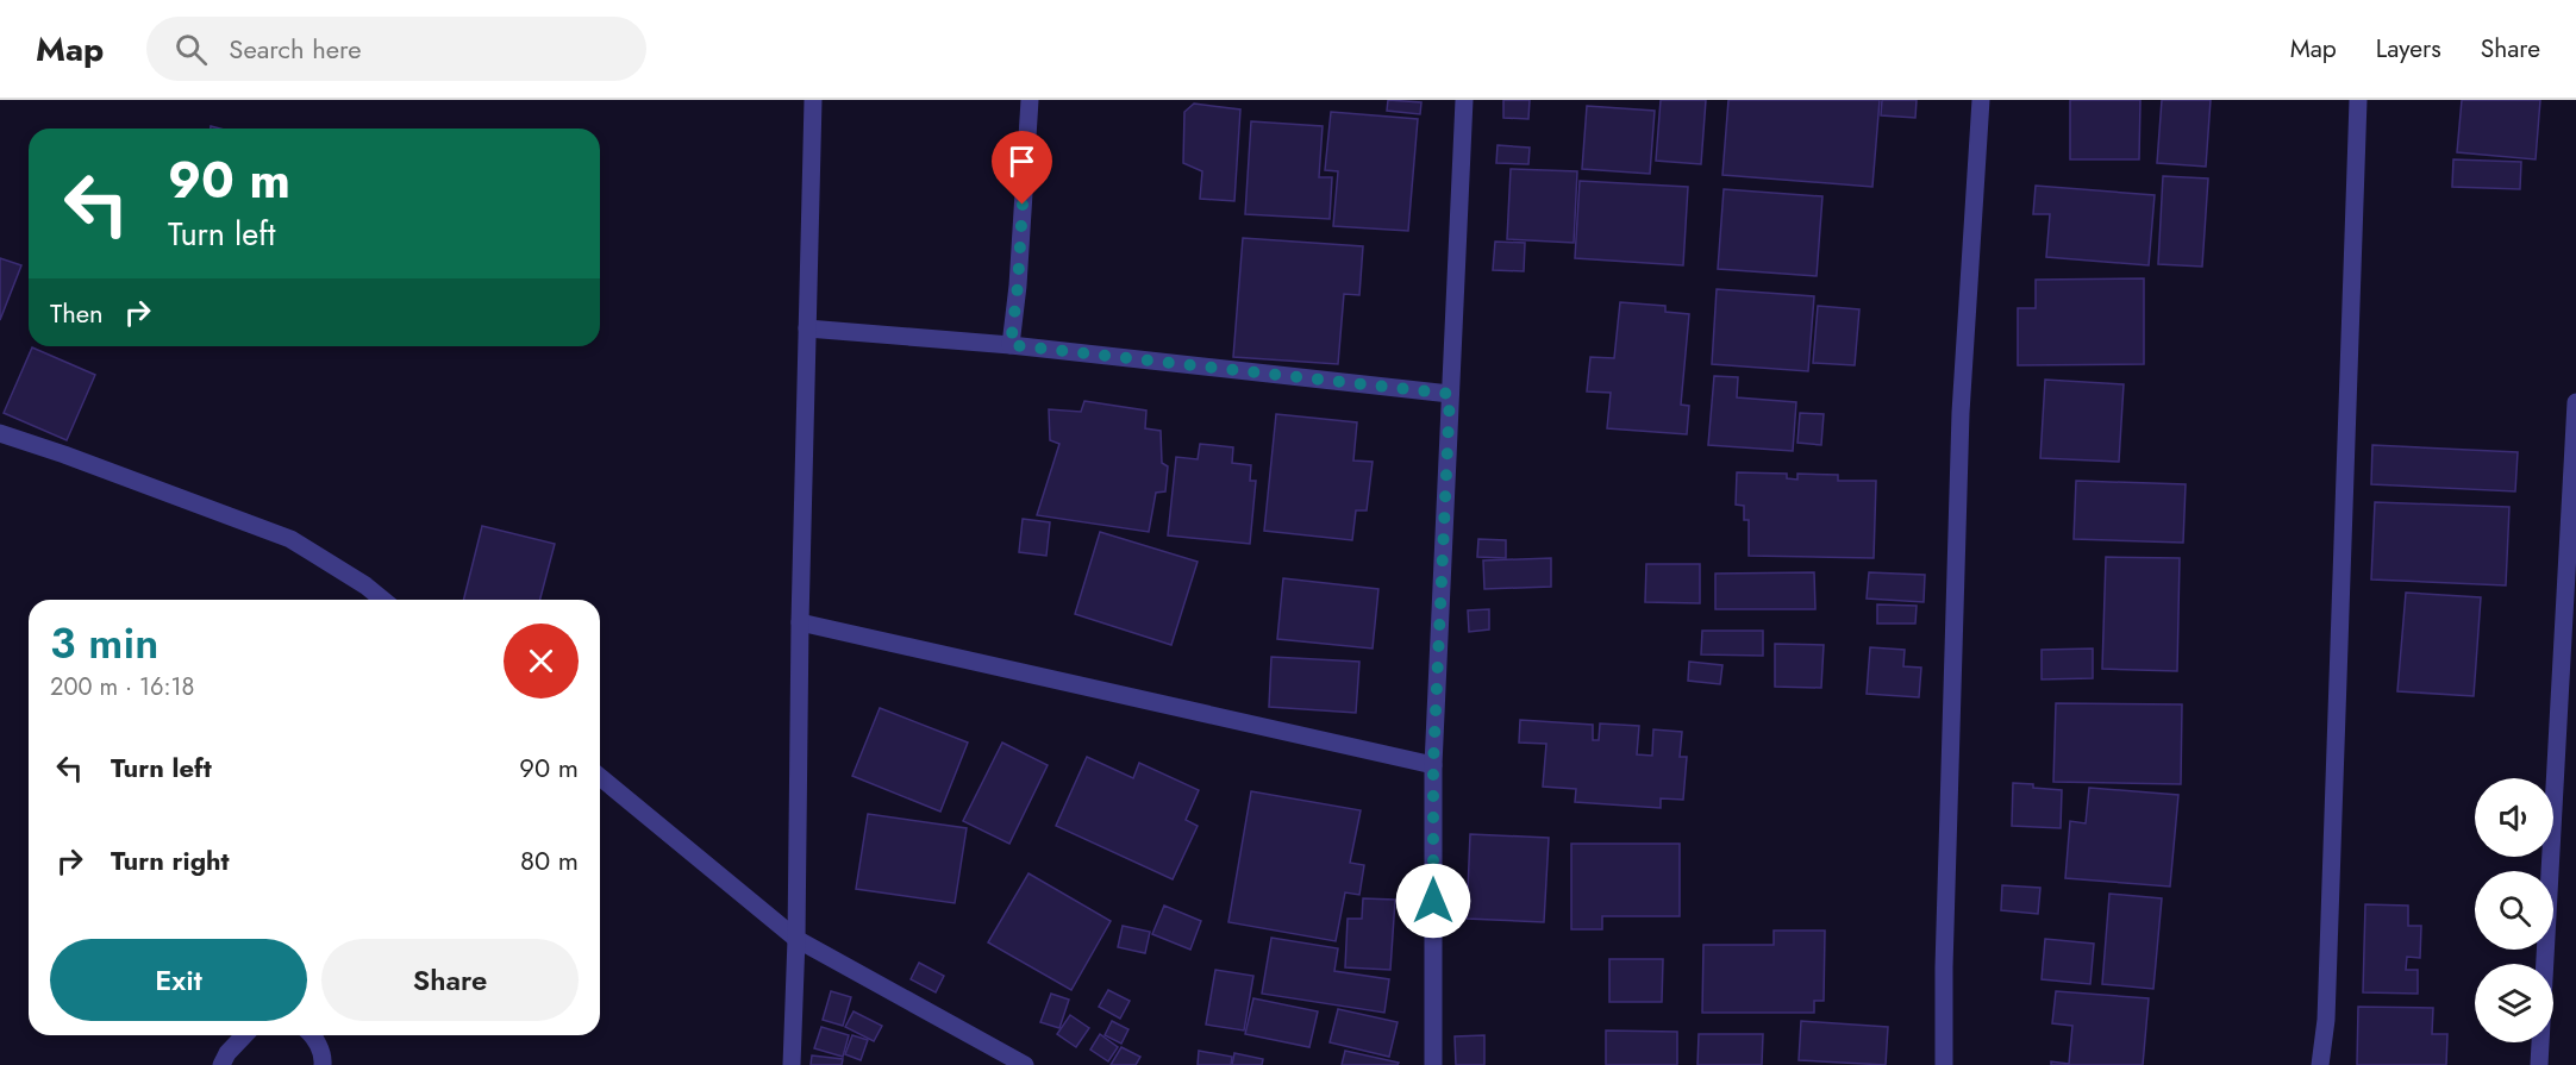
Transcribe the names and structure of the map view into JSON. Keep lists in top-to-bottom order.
{
  "page": {
    "header": "Map",
    "search": "Search here",
    "nav": ["Map", "Layers", "Share"],
    "turn": ["90 m", "Turn left"],
    "then": "Then",
    "heading": ["3 min", "200 m · 16:18"],
    "list": [
      {
        "name": "Turn left",
        "value": "90 m"
      },
      {
        "name": "Turn right",
        "value": "80 m"
      }
    ],
    "buttons": ["Exit", "Share"]
  }
}
